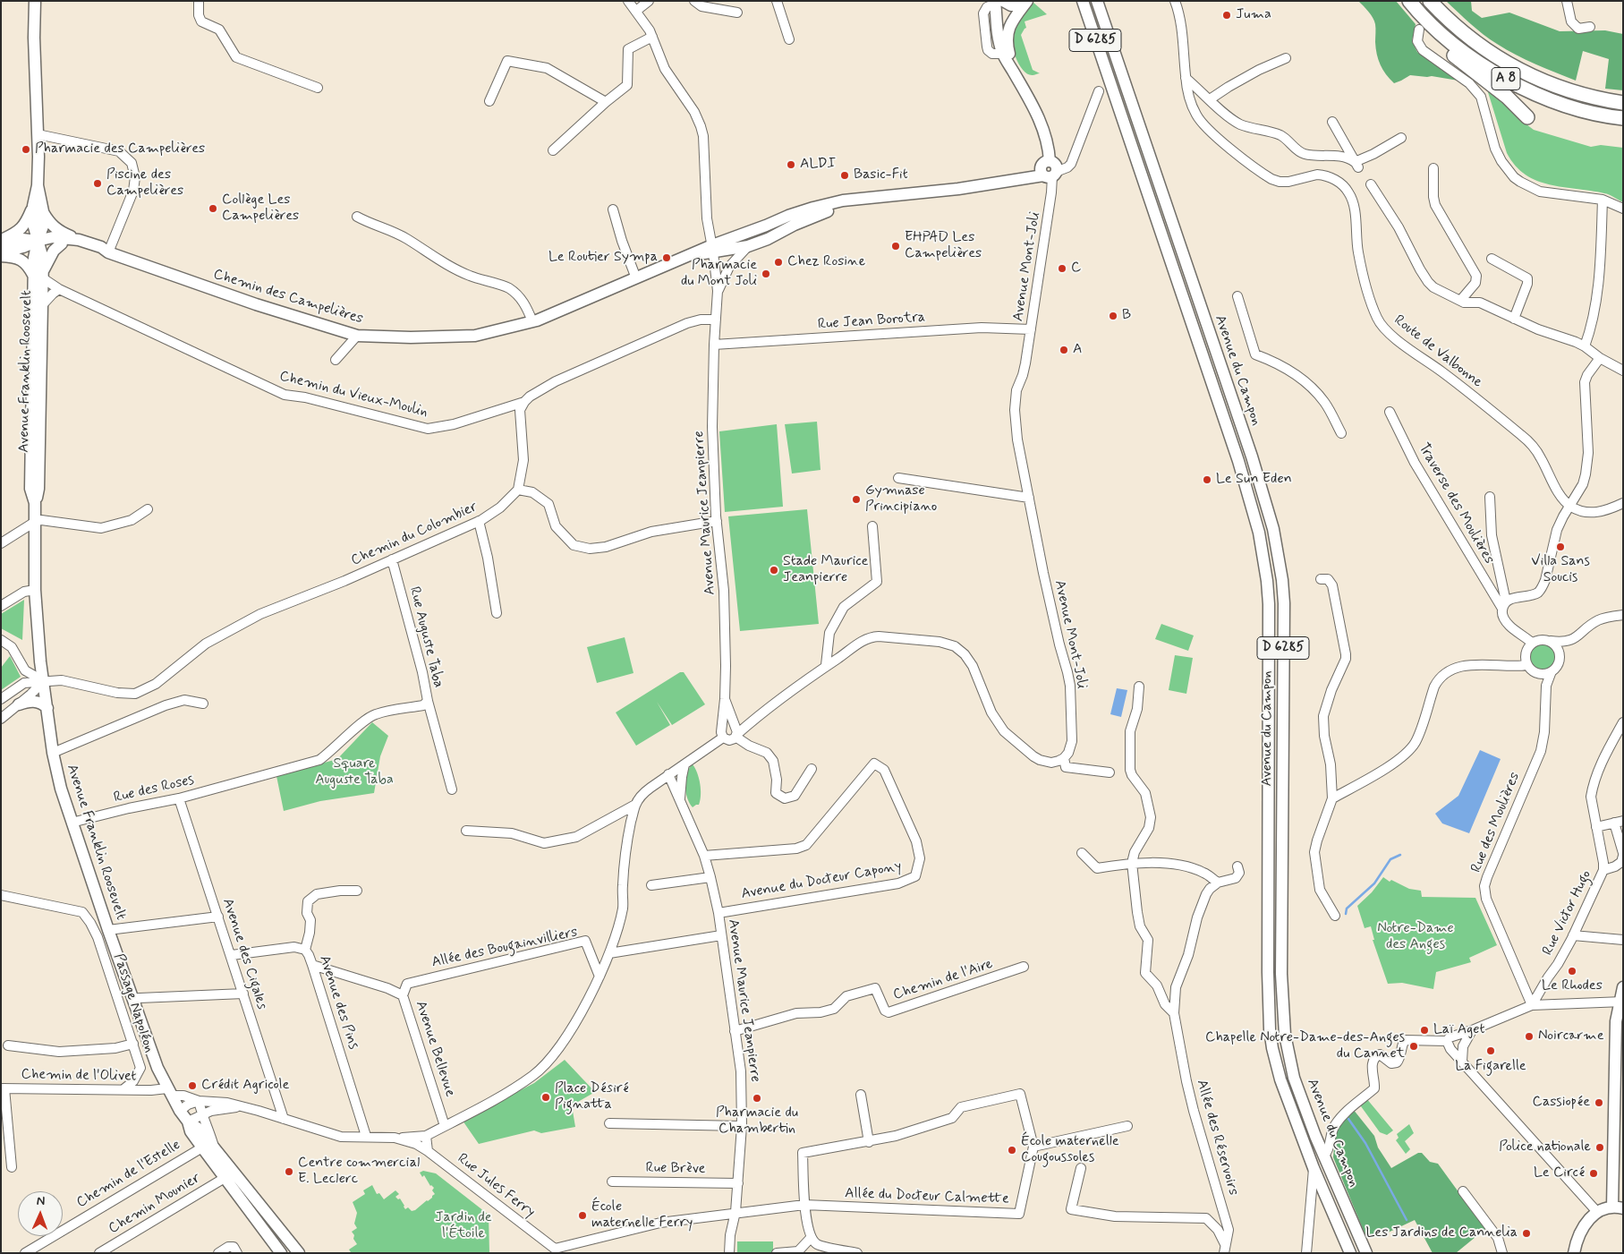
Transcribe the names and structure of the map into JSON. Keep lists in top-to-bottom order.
{
  "streets": {
    "highway": ["A 8"],
    "main road": [
      "D 6285",
      "Chemin des Campelières",
      "Avenue du Campon",
      "Avenue Franklin Roosevelt"
    ],
    "street": [
      "Avenue Mont-Joli",
      "Rue Jean Borotra",
      "Route de Valbonne",
      "Chemin du Vieux-Moulin",
      "Traverse des Moulières",
      "Avenue Maurice Jeanpierre",
      "Chemin du Colombier",
      "Rue Auguste Taba",
      "Rue des Roses",
      "Rue des Moulières",
      "Avenue du Docteur Capony",
      "Rue Victor Hugo",
      "Allée des Bougainvilliers",
      "Avenue des Cigales",
      "Chemin de l'Aire",
      "Avenue des Pins",
      "Passage Napoléon",
      "Avenue Bellevue",
      "Chemin de l'Olivet",
      "Allée des Réservoirs",
      "Rue Brève",
      "Chemin de l'Estelle",
      "Rue Jules Ferry",
      "Allée du Docteur Calmette",
      "Chemin Mounier"
    ]
  },
  "crossings": [
    ["Avenue Mont-Joli", "Chemin des Campelières"],
    ["Avenue Mont-Joli", "Rue Jean Borotra"],
    ["Chemin des Campelières", "Avenue Franklin Roosevelt"],
    ["Chemin des Campelières", "Avenue Maurice Jeanpierre"],
    ["Rue Jean Borotra", "Avenue Maurice Jeanpierre"],
    ["Avenue Franklin Roosevelt", "Chemin du Vieux-Moulin"],
    ["Avenue Franklin Roosevelt", "Chemin du Colombier"],
    ["Avenue Franklin Roosevelt", "Rue des Roses"],
    ["Avenue Franklin Roosevelt", "Chemin de l'Olivet"],
    ["Avenue Franklin Roosevelt", "Chemin de l'Estelle"],
    ["Avenue Franklin Roosevelt", "Rue Jules Ferry"],
    ["Avenue Franklin Roosevelt", "Chemin Mounier"],
    ["Avenue Maurice Jeanpierre", "Avenue du Docteur Capony"],
    ["Avenue Maurice Jeanpierre", "Chemin de l'Aire"],
    ["Avenue Maurice Jeanpierre", "Rue Brève"],
    ["Avenue Maurice Jeanpierre", "Rue Jules Ferry"],
    ["Chemin du Colombier", "Rue Auguste Taba"],
    ["Rue Auguste Taba", "Rue des Roses"],
    ["Rue des Roses", "Avenue des Cigales"],
    ["Rue des Moulières", "Rue Victor Hugo"],
    ["Allée des Bougainvilliers", "Avenue Bellevue"],
    ["Avenue des Cigales", "Avenue des Pins"],
    ["Avenue des Cigales", "Rue Jules Ferry"],
    ["Avenue des Pins", "Avenue Bellevue"],
    ["Avenue des Pins", "Rue Jules Ferry"],
    ["Passage Napoléon", "Chemin de l'Olivet"],
    ["Chemin de l'Olivet", "Rue Jules Ferry"]
  ],
  "parks": ["Square Auguste Taba", "Notre-Dame des Anges", "Jardin de l'Étoile"],
  "places": [
    "Juma",
    "Pharmacie des Campelières",
    "ALDI",
    "Basic-Fit",
    "Piscine des Campelières",
    "Collège Les Campelières",
    "EHPAD Les Campelières",
    "Le Routier Sympa",
    "Chez Rosine",
    "C",
    "Pharmacie du Mont Joli",
    "B",
    "A",
    "Le Sun Eden",
    "Gymnase Principiano",
    "Villa Sans Soucis",
    "Stade Maurice Jeanpierre",
    "Le Rhodes",
    "Laï Aget",
    "Noircarme",
    "Chapelle Notre-Dame-des-Anges du Cannet",
    "La Figarelle",
    "Crédit Agricole",
    "Place Désiré Pignatta",
    "Pharmacie du Chambertin",
    "Cassiopée",
    "Police nationale",
    "École maternelle Cougoussoles",
    "Centre commercial E. Leclerc",
    "Le Circé",
    "École maternelle Ferry",
    "Les Jardins de Cannelia"
  ],
  "north": "top"
}
